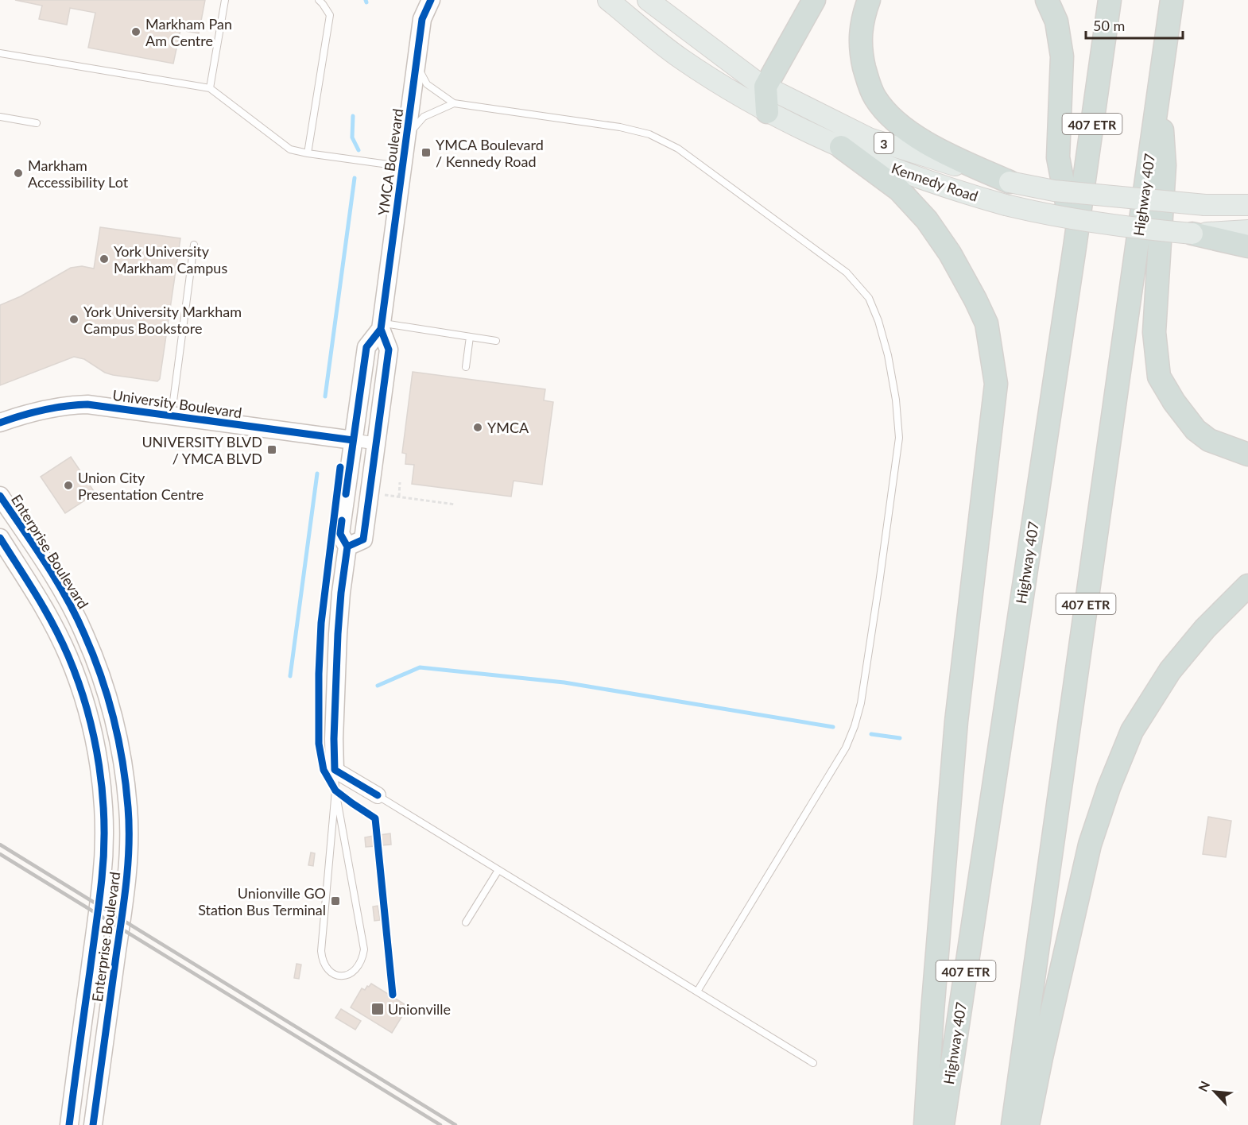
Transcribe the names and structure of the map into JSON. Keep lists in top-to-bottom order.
{
  "streets": {
    "highway": ["407 ETR", "Highway 407"],
    "main road": [
      "3",
      "YMCA Boulevard",
      "Kennedy Road",
      "University Boulevard",
      "Enterprise Boulevard"
    ]
  },
  "crossings": [
    ["YMCA Boulevard", "University Boulevard"]
  ],
  "places": {
    "other": [
      "Markham Pan Am Centre",
      "Markham Accessibility Lot",
      "York University Markham Campus",
      "York University Markham Campus Bookstore",
      "YMCA",
      "Union City Presentation Centre"
    ],
    "transit": [
      "YMCA Boulevard / Kennedy Road",
      "UNIVERSITY BLVD / YMCA BLVD",
      "Unionville GO Station Bus Terminal",
      "Unionville"
    ]
  },
  "scale_bar": "50 m",
  "north": "top left"
}
